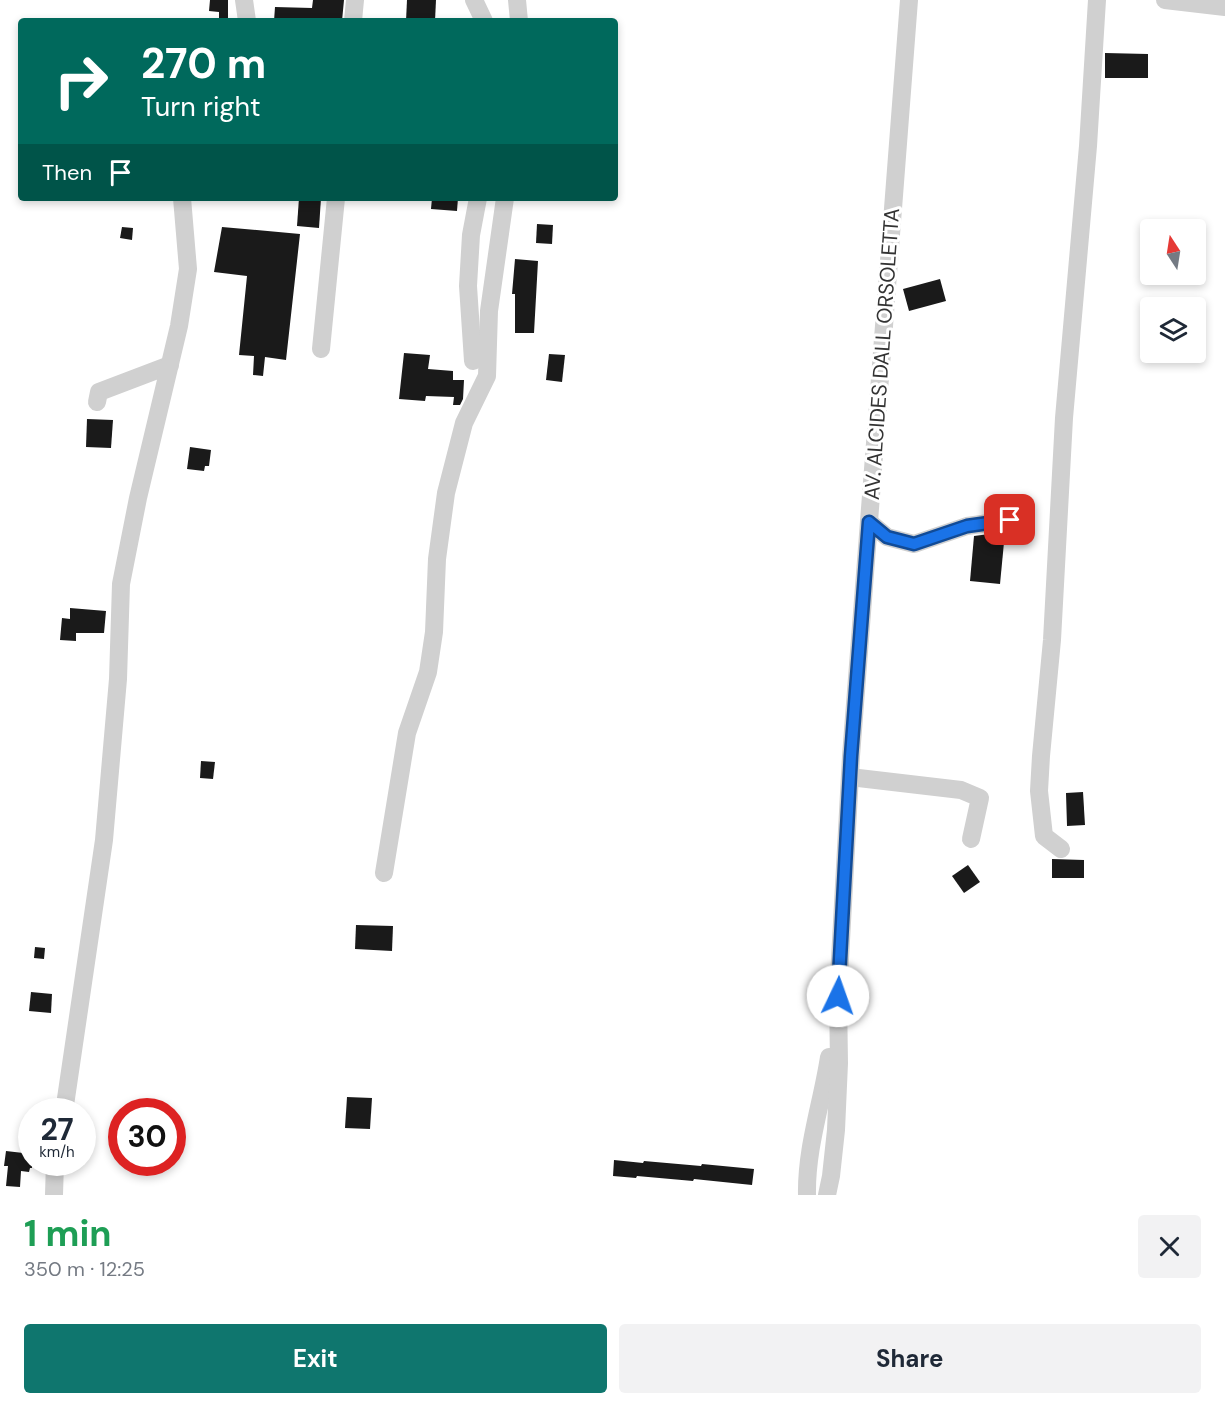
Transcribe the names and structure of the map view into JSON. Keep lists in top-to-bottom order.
{
  "streets": {
    "street": ["AV. ALCIDES DALL ORSOLETTA"]
  },
  "north": "top",
  "page": {
    "turn": ["270 m", "Turn right"],
    "then": "Then",
    "speed": "27 km/h",
    "limit": "30",
    "heading": ["1 min", "350 m · 12:25"],
    "buttons": ["Exit", "Share"]
  }
}
